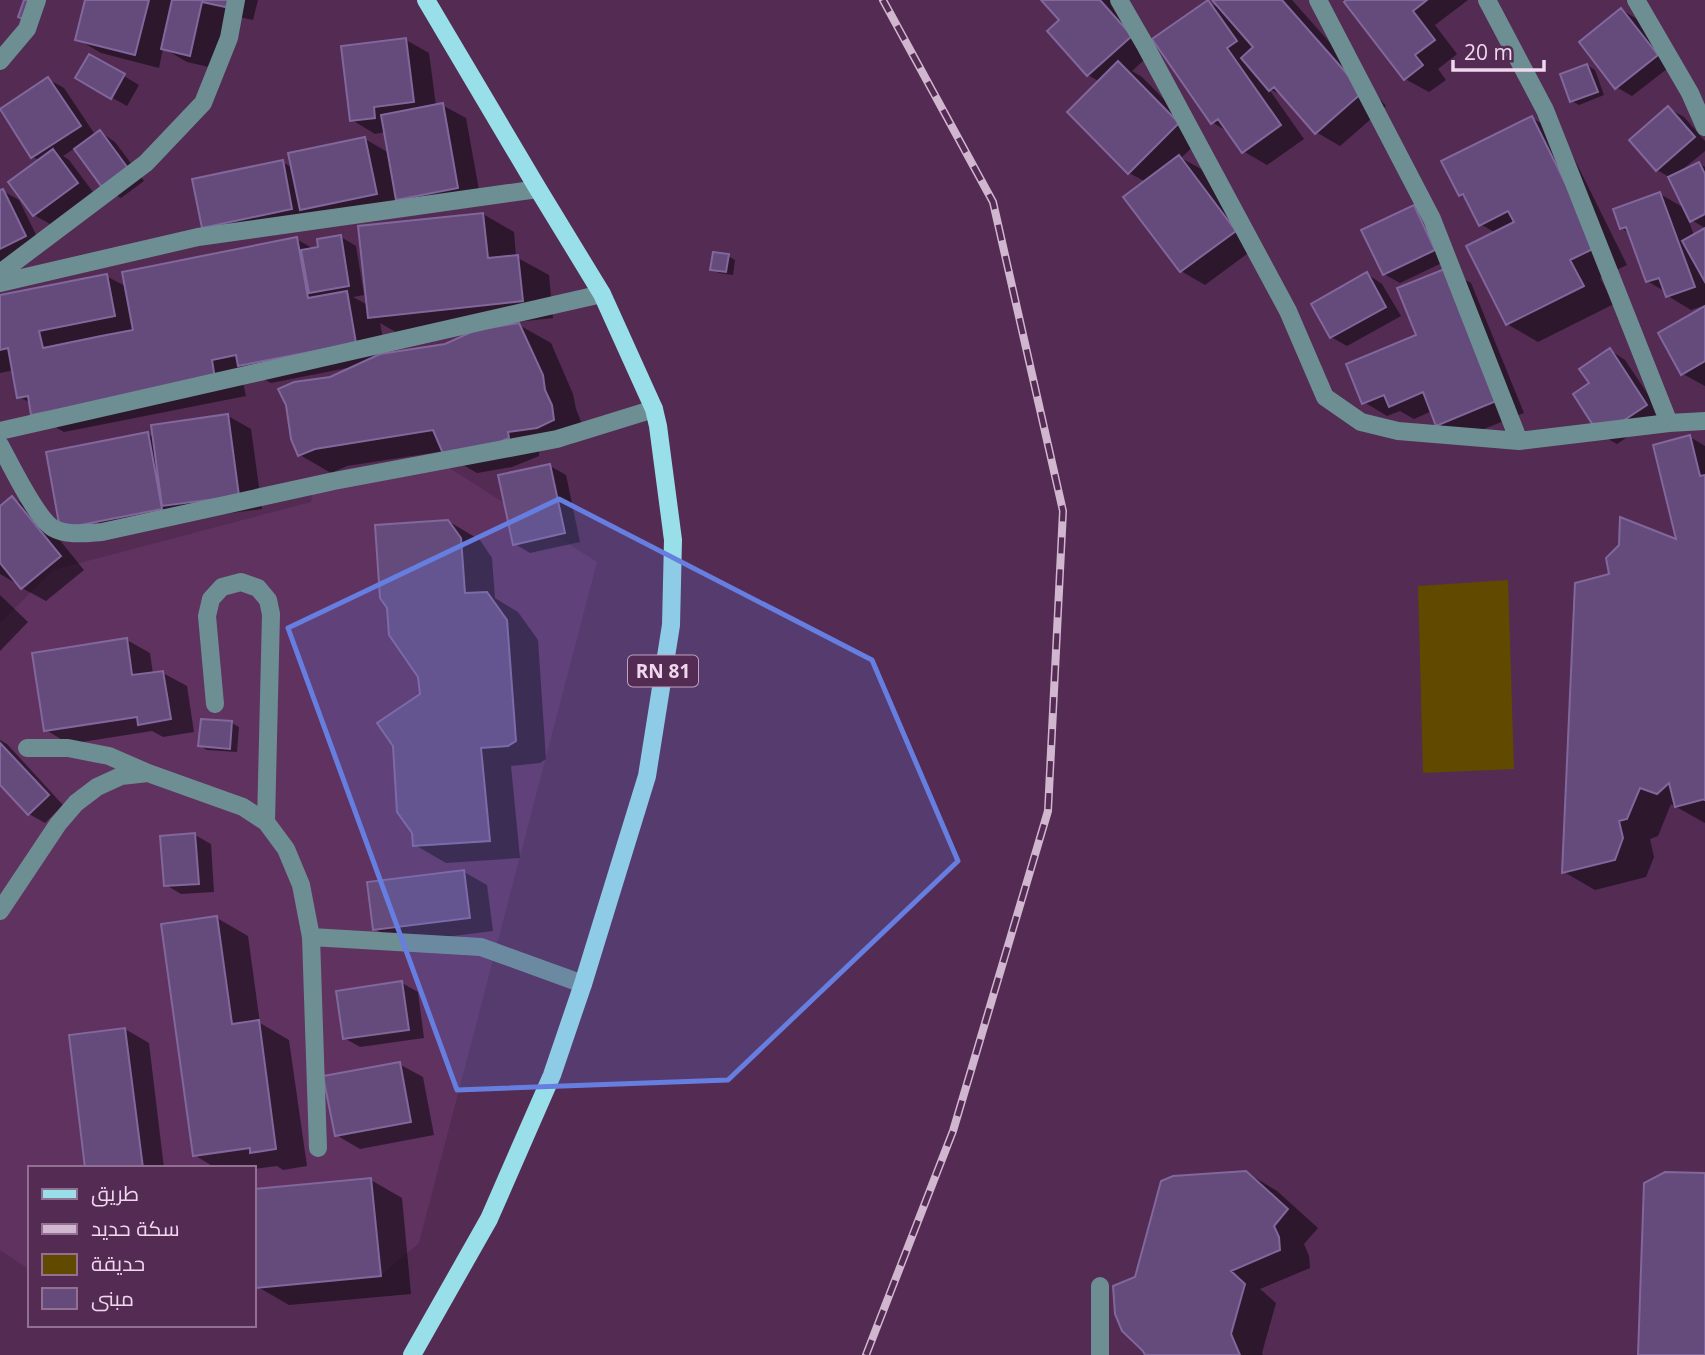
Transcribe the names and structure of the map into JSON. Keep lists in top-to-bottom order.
{
  "streets": {
    "main road": ["RN 81"]
  },
  "legend": [
    "طريق",
    "سكة حديد",
    "حديقة",
    "مبنى"
  ],
  "scale_bar": "20 m"
}
